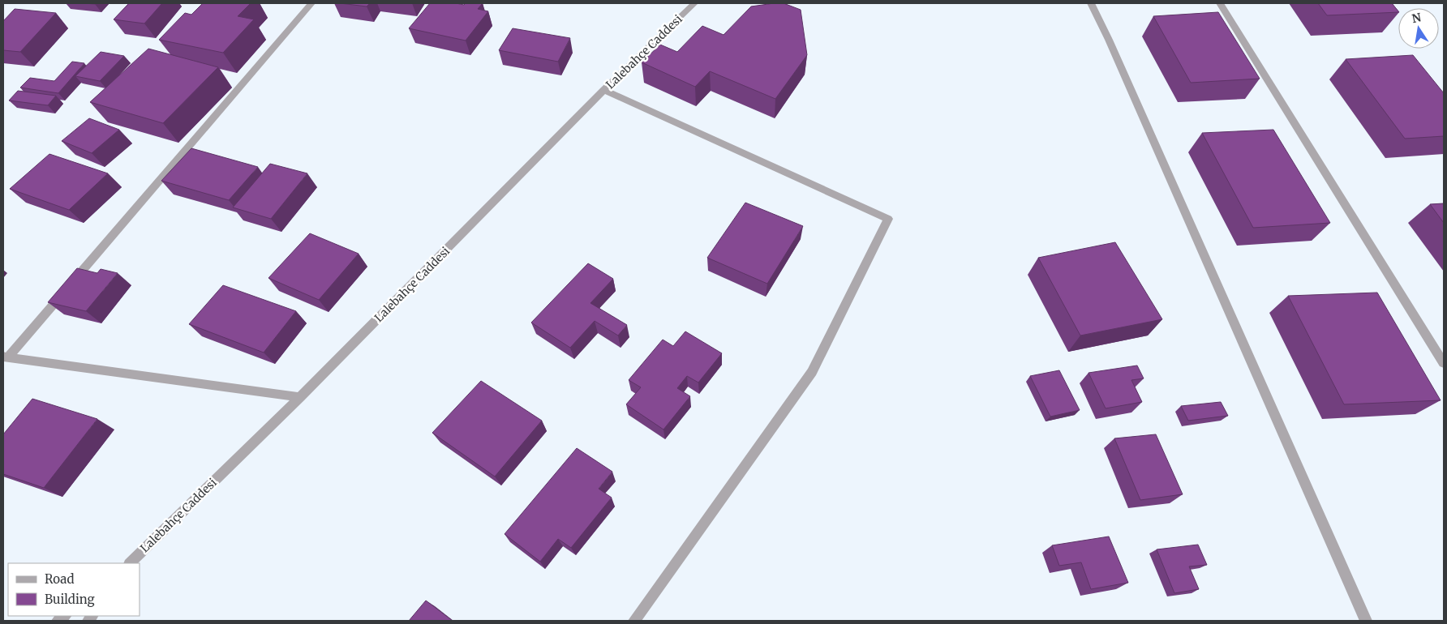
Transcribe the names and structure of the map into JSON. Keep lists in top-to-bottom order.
{
  "streets": {
    "street": ["Lalebahçe Caddesi"]
  },
  "legend": ["Road", "Building"],
  "north": "top"
}
